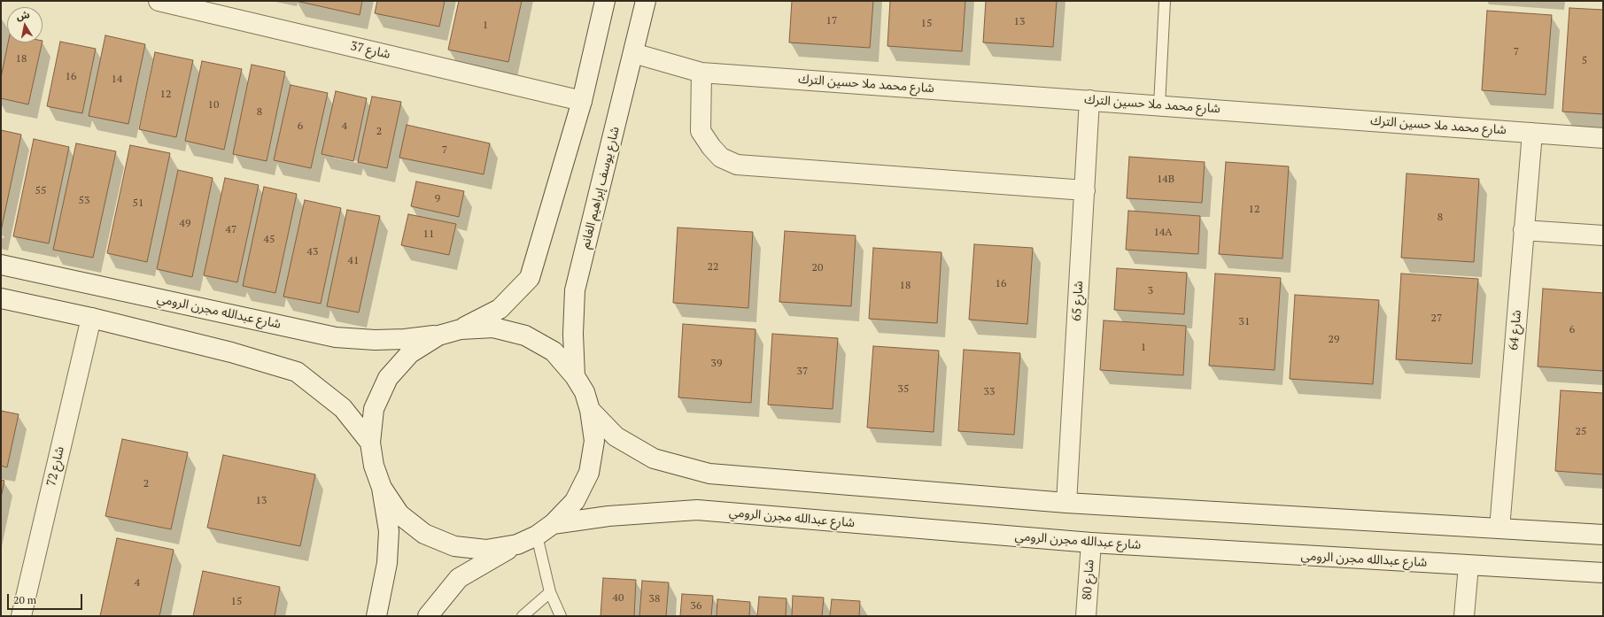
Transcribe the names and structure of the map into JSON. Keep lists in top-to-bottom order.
{
  "streets": {
    "street": [
      "شارع 37",
      "شارع محمد ملا حسين الترك",
      "شارع يوسف إبراهيم الغانم",
      "شارع 65",
      "شارع عبدالله مجرن الرومي",
      "شارع 64",
      "شارع 72",
      "شارع 80"
    ]
  },
  "crossings": [
    ["شارع محمد ملا حسين الترك", "شارع يوسف إبراهيم الغانم"],
    ["شارع محمد ملا حسين الترك", "شارع 65"],
    ["شارع محمد ملا حسين الترك", "شارع 64"],
    ["شارع عبدالله مجرن الرومي", "شارع 80"]
  ],
  "house_numbers": [
    "17",
    "13",
    "15",
    "1",
    "7",
    "18",
    "5",
    "16",
    "14",
    "12",
    "10",
    "8",
    "6",
    "4",
    "2",
    "7",
    "14B",
    "55",
    "9",
    "53",
    "51",
    "12",
    "8",
    "49",
    "47",
    "14A",
    "11",
    "45",
    "43",
    "41",
    "22",
    "20",
    "16",
    "18",
    "3",
    "27",
    "31",
    "6",
    "29",
    "1",
    "39",
    "37",
    "35",
    "33",
    "25",
    "2",
    "13",
    "4",
    "40",
    "38",
    "15",
    "36"
  ],
  "scale_bar": "20 m",
  "north": "top"
}
